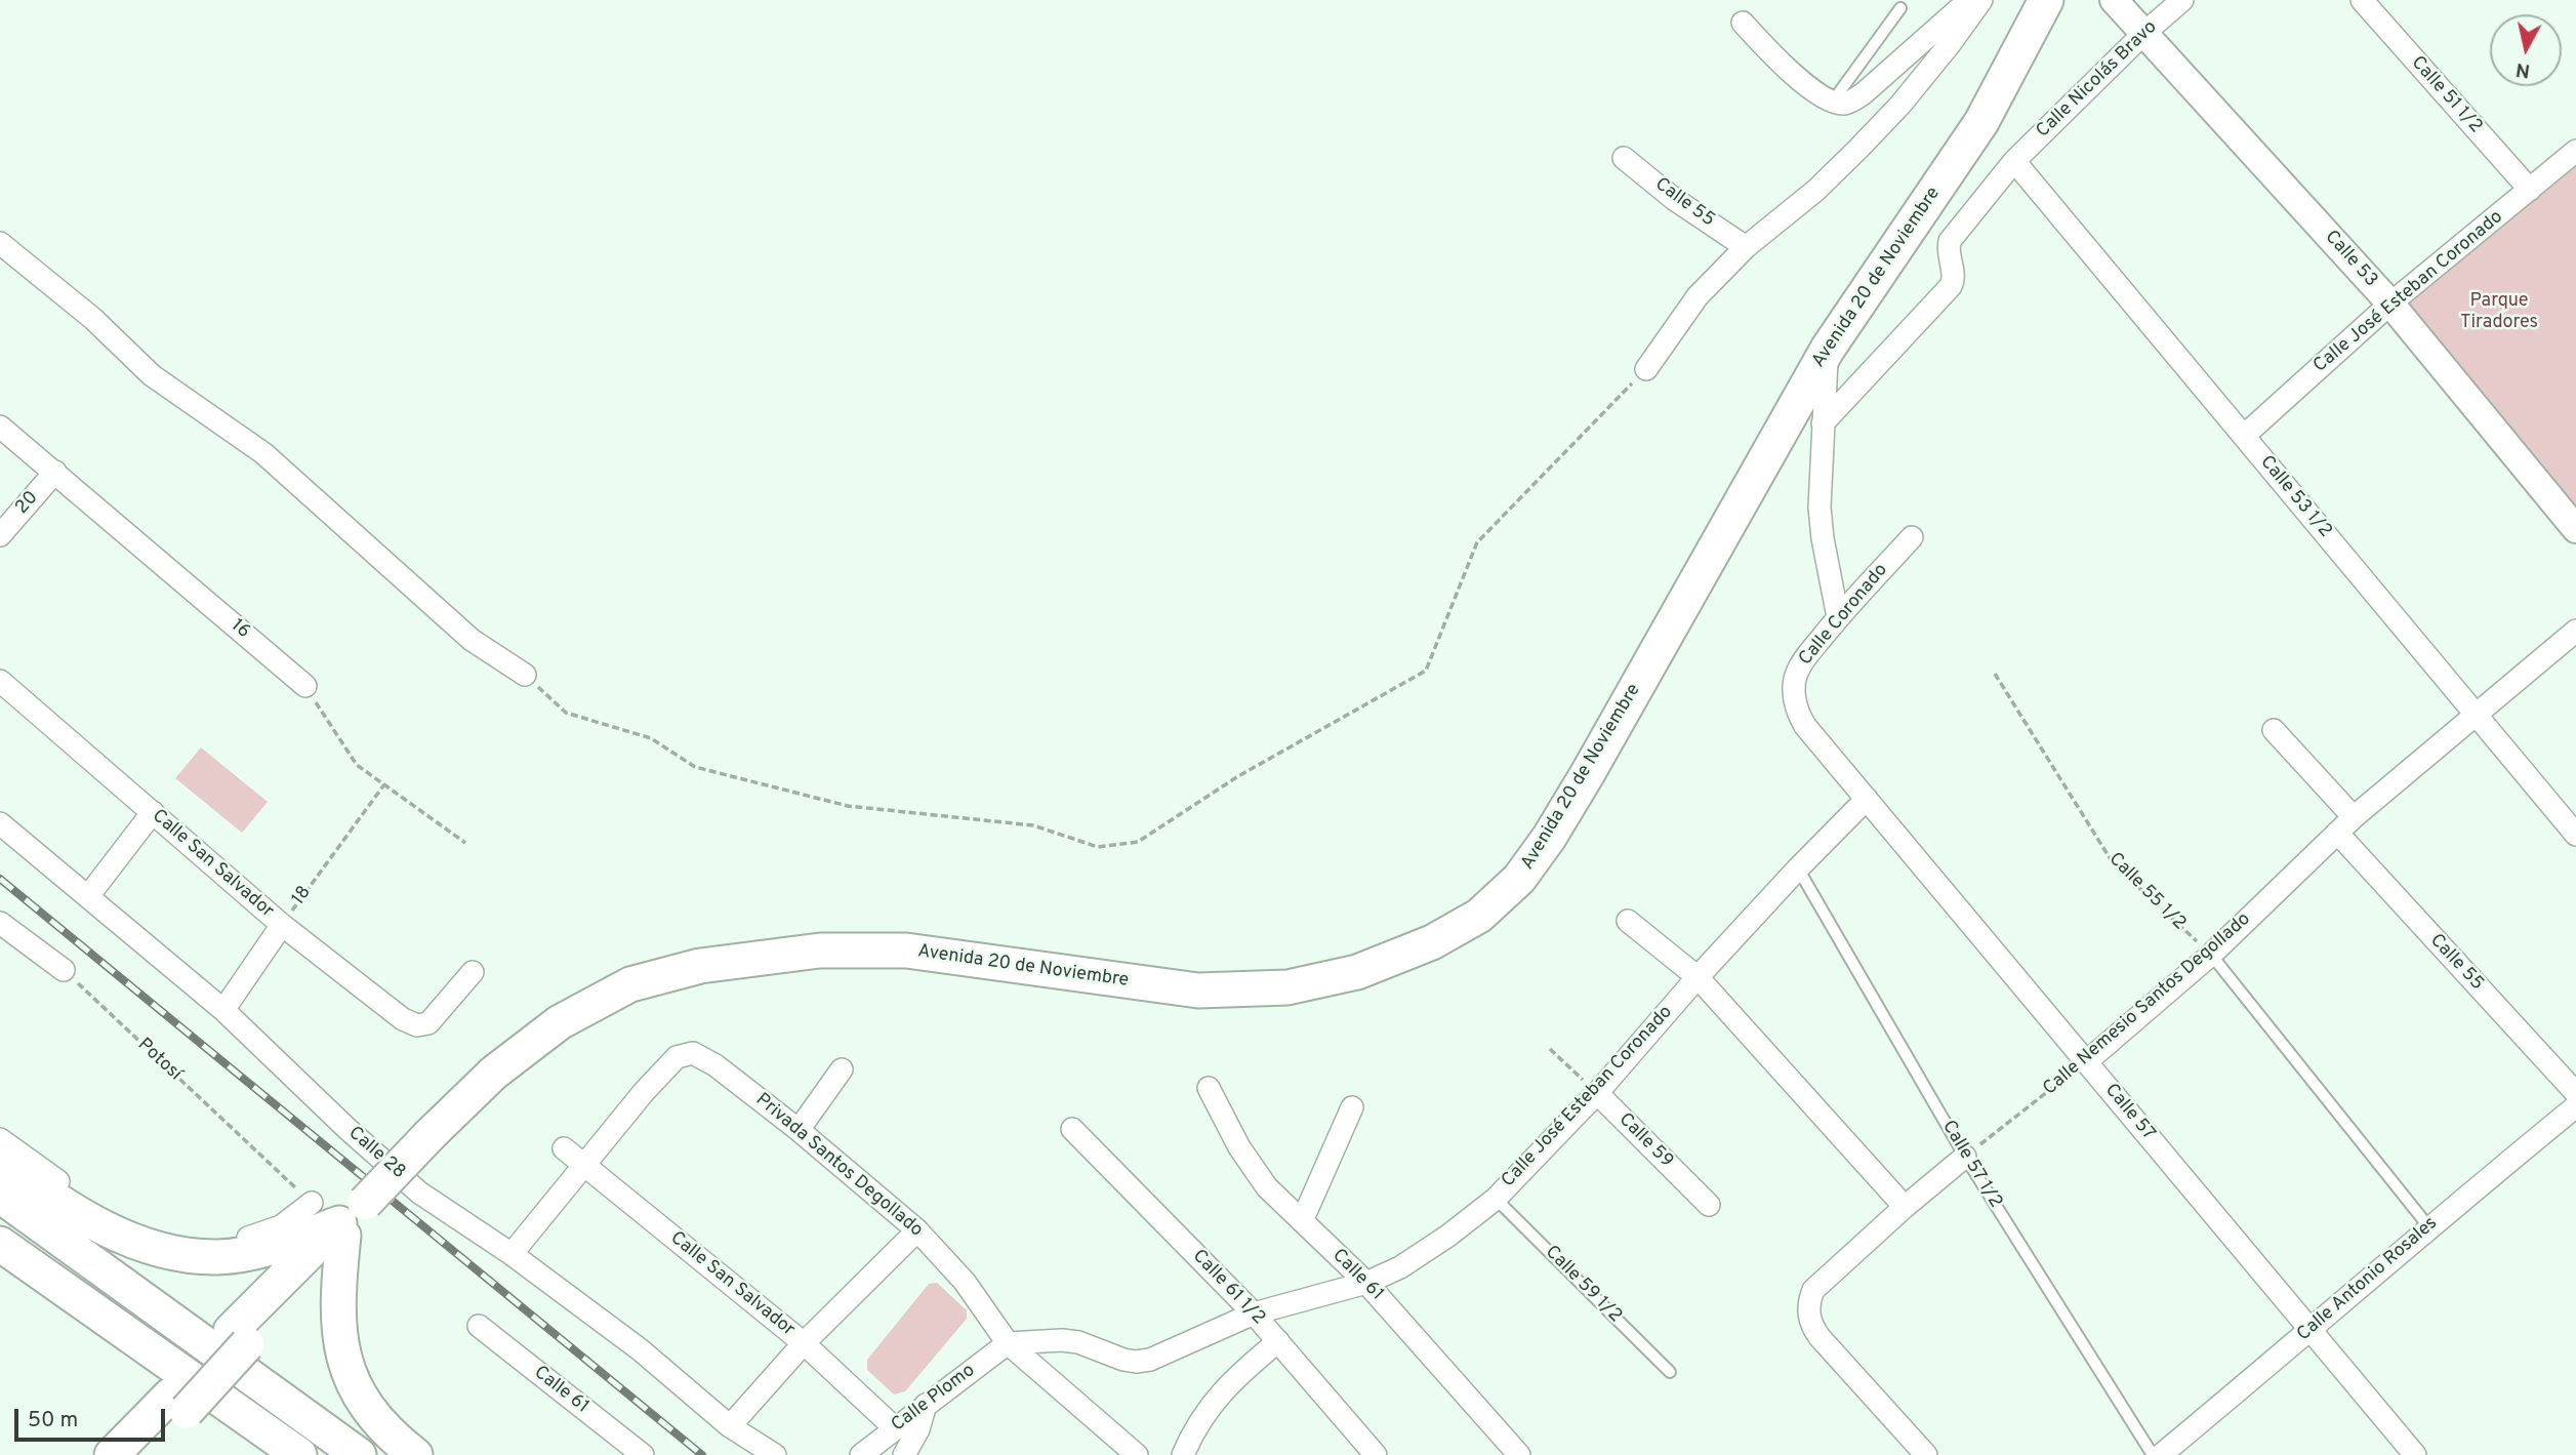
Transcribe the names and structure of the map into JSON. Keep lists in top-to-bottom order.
{
  "streets": {
    "main road": ["Avenida 20 de Noviembre"],
    "street": [
      "Calle Nicolás Bravo",
      "Calle 51 1/2",
      "Calle 55",
      "Calle 53",
      "Calle José Esteban Coronado",
      "Calle 53 1/2",
      "20",
      "Calle Coronado",
      "16",
      "Calle San Salvador",
      "18",
      "Calle Nemesio Santos Degollado",
      "Calle 57",
      "Calle 59",
      "Calle 28",
      "Privada Santos Degollado",
      "Calle 61",
      "Calle Antonio Rosales",
      "Calle 61 1/2",
      "Calle Plomo"
    ],
    "lane": ["Calle 57 1/2", "Calle 59 1/2"],
    "path": ["Calle 55 1/2", "Potosí"]
  },
  "crossings": [
    ["Calle Nicolás Bravo", "Calle 53"],
    ["Calle Nicolás Bravo", "Calle 53 1/2"],
    ["Calle 51 1/2", "Calle José Esteban Coronado"],
    ["Calle 55", "Calle Nemesio Santos Degollado"],
    ["Calle 53", "Calle José Esteban Coronado"],
    ["Calle José Esteban Coronado", "Calle 53 1/2"],
    ["Calle José Esteban Coronado", "Calle 57"],
    ["Calle José Esteban Coronado", "Calle 59"],
    ["Calle José Esteban Coronado", "Calle 57 1/2"],
    ["Calle José Esteban Coronado", "Privada Santos Degollado"],
    ["Calle José Esteban Coronado", "Calle 61"],
    ["Calle José Esteban Coronado", "Calle 59 1/2"],
    ["Calle José Esteban Coronado", "Calle 61 1/2"],
    ["Calle José Esteban Coronado", "Calle Plomo"],
    ["Calle 53 1/2", "Calle Nemesio Santos Degollado"],
    ["20", "16"],
    ["Calle Coronado", "Calle 57"],
    ["Calle San Salvador", "18"],
    ["Calle San Salvador", "Privada Santos Degollado"],
    ["Calle San Salvador", "Calle Plomo"],
    ["Calle 55 1/2", "Calle Nemesio Santos Degollado"],
    ["18", "Calle 28"],
    ["Calle Nemesio Santos Degollado", "Calle 57"],
    ["Calle Nemesio Santos Degollado", "Calle 57 1/2"],
    ["Calle 57", "Calle Antonio Rosales"],
    ["Privada Santos Degollado", "Calle Plomo"]
  ],
  "parks": ["Parque Tiradores"],
  "scale_bar": "50 m",
  "north": "bottom"
}
